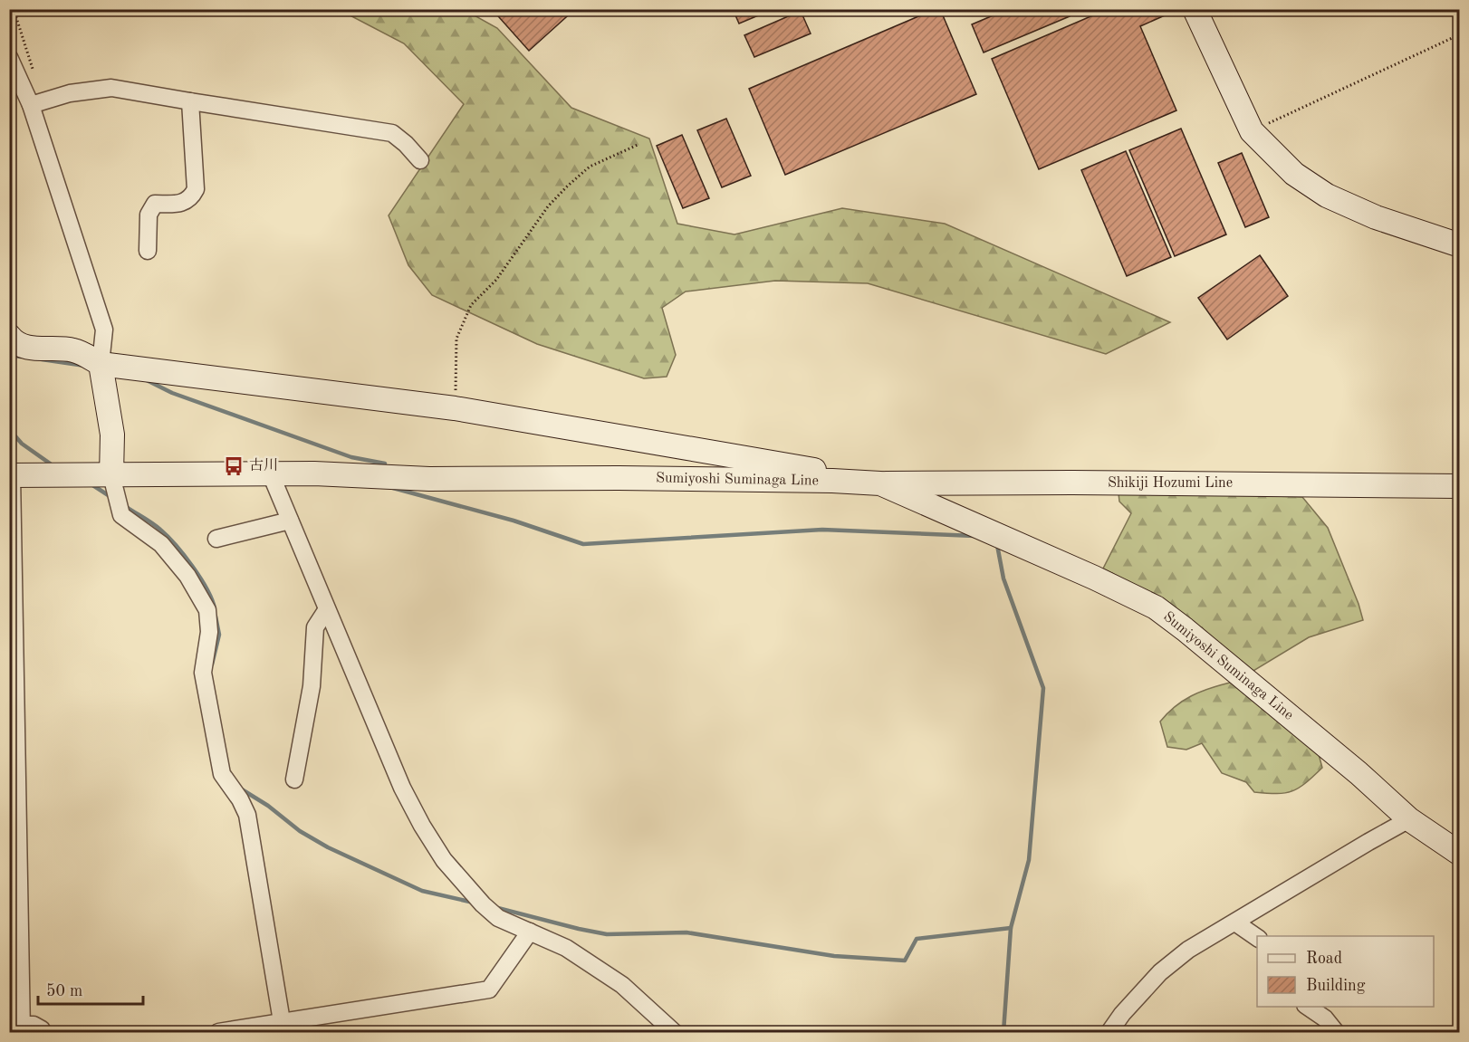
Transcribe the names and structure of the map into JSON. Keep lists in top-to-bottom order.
{
  "streets": {
    "main road": ["Sumiyoshi Suminaga Line", "Shikiji Hozumi Line"]
  },
  "crossings": [
    ["Sumiyoshi Suminaga Line", "Shikiji Hozumi Line"]
  ],
  "places": {
    "bus stop": ["古川"]
  },
  "legend": ["Road", "Building"],
  "scale_bar": "50 m"
}
